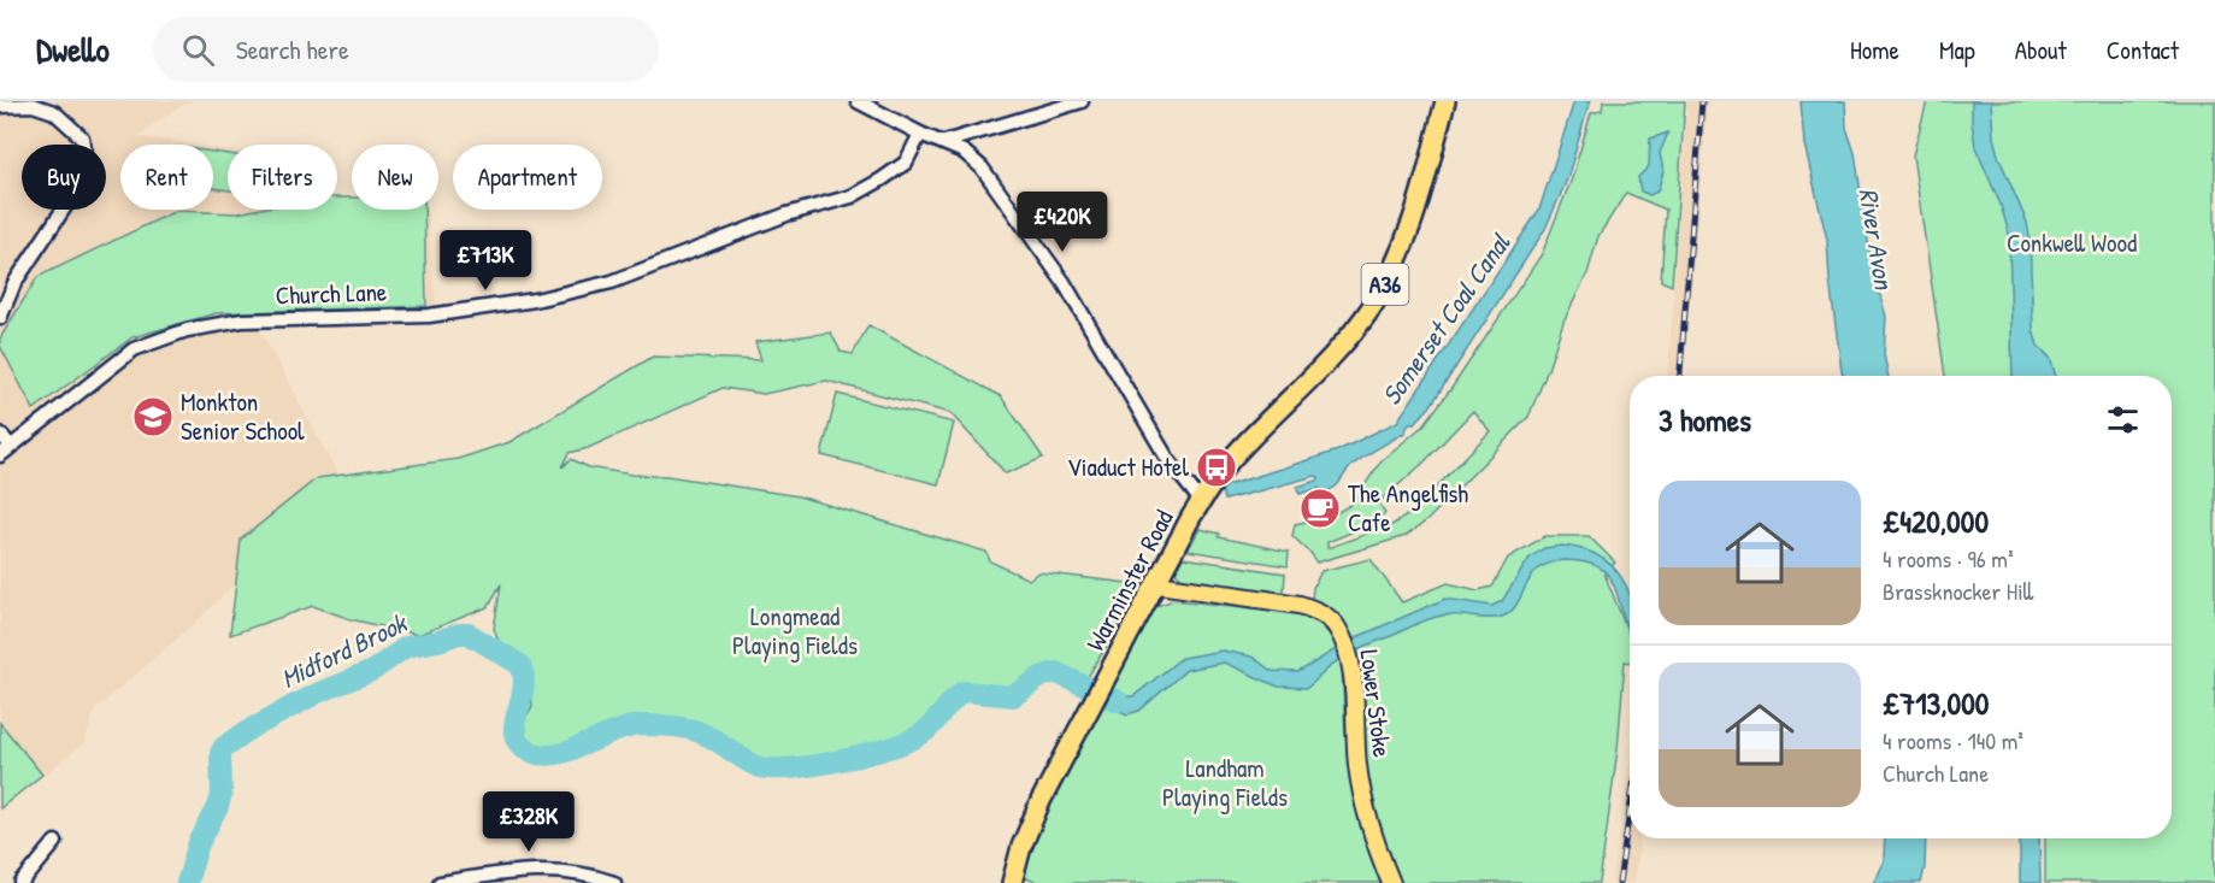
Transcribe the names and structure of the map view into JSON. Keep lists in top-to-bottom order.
{
  "streets": {
    "highway": ["A36", "Warminster Road"],
    "main road": ["Lower Stoke"],
    "street": ["Church Lane"]
  },
  "crossings": [
    ["Warminster Road", "Lower Stoke"]
  ],
  "water": ["River Avon", "Somerset Coal Canal", "Midford Brook"],
  "parks": ["Conkwell Wood", "Longmead Playing Fields", "Landham Playing Fields"],
  "places": {
    "school or university": ["Monkton Senior School"],
    "bus stop": ["Viaduct Hotel"],
    "cafe": ["The Angelfish Cafe"]
  },
  "page": {
    "header": "Dwello",
    "search": "Search here",
    "nav": [
      "Home",
      "Map",
      "About",
      "Contact"
    ],
    "chip": [
      "Buy",
      "Rent",
      "Filters",
      "New",
      "Apartment"
    ],
    "price": ["£420K", "£713K", "£328K"],
    "heading": "3 homes",
    "list": [
      {
        "name": "£420,000",
        "note": "4 rooms · 96 m² · Brassknocker Hill"
      },
      {
        "name": "£713,000",
        "note": "4 rooms · 140 m² · Church Lane"
      }
    ]
  }
}
